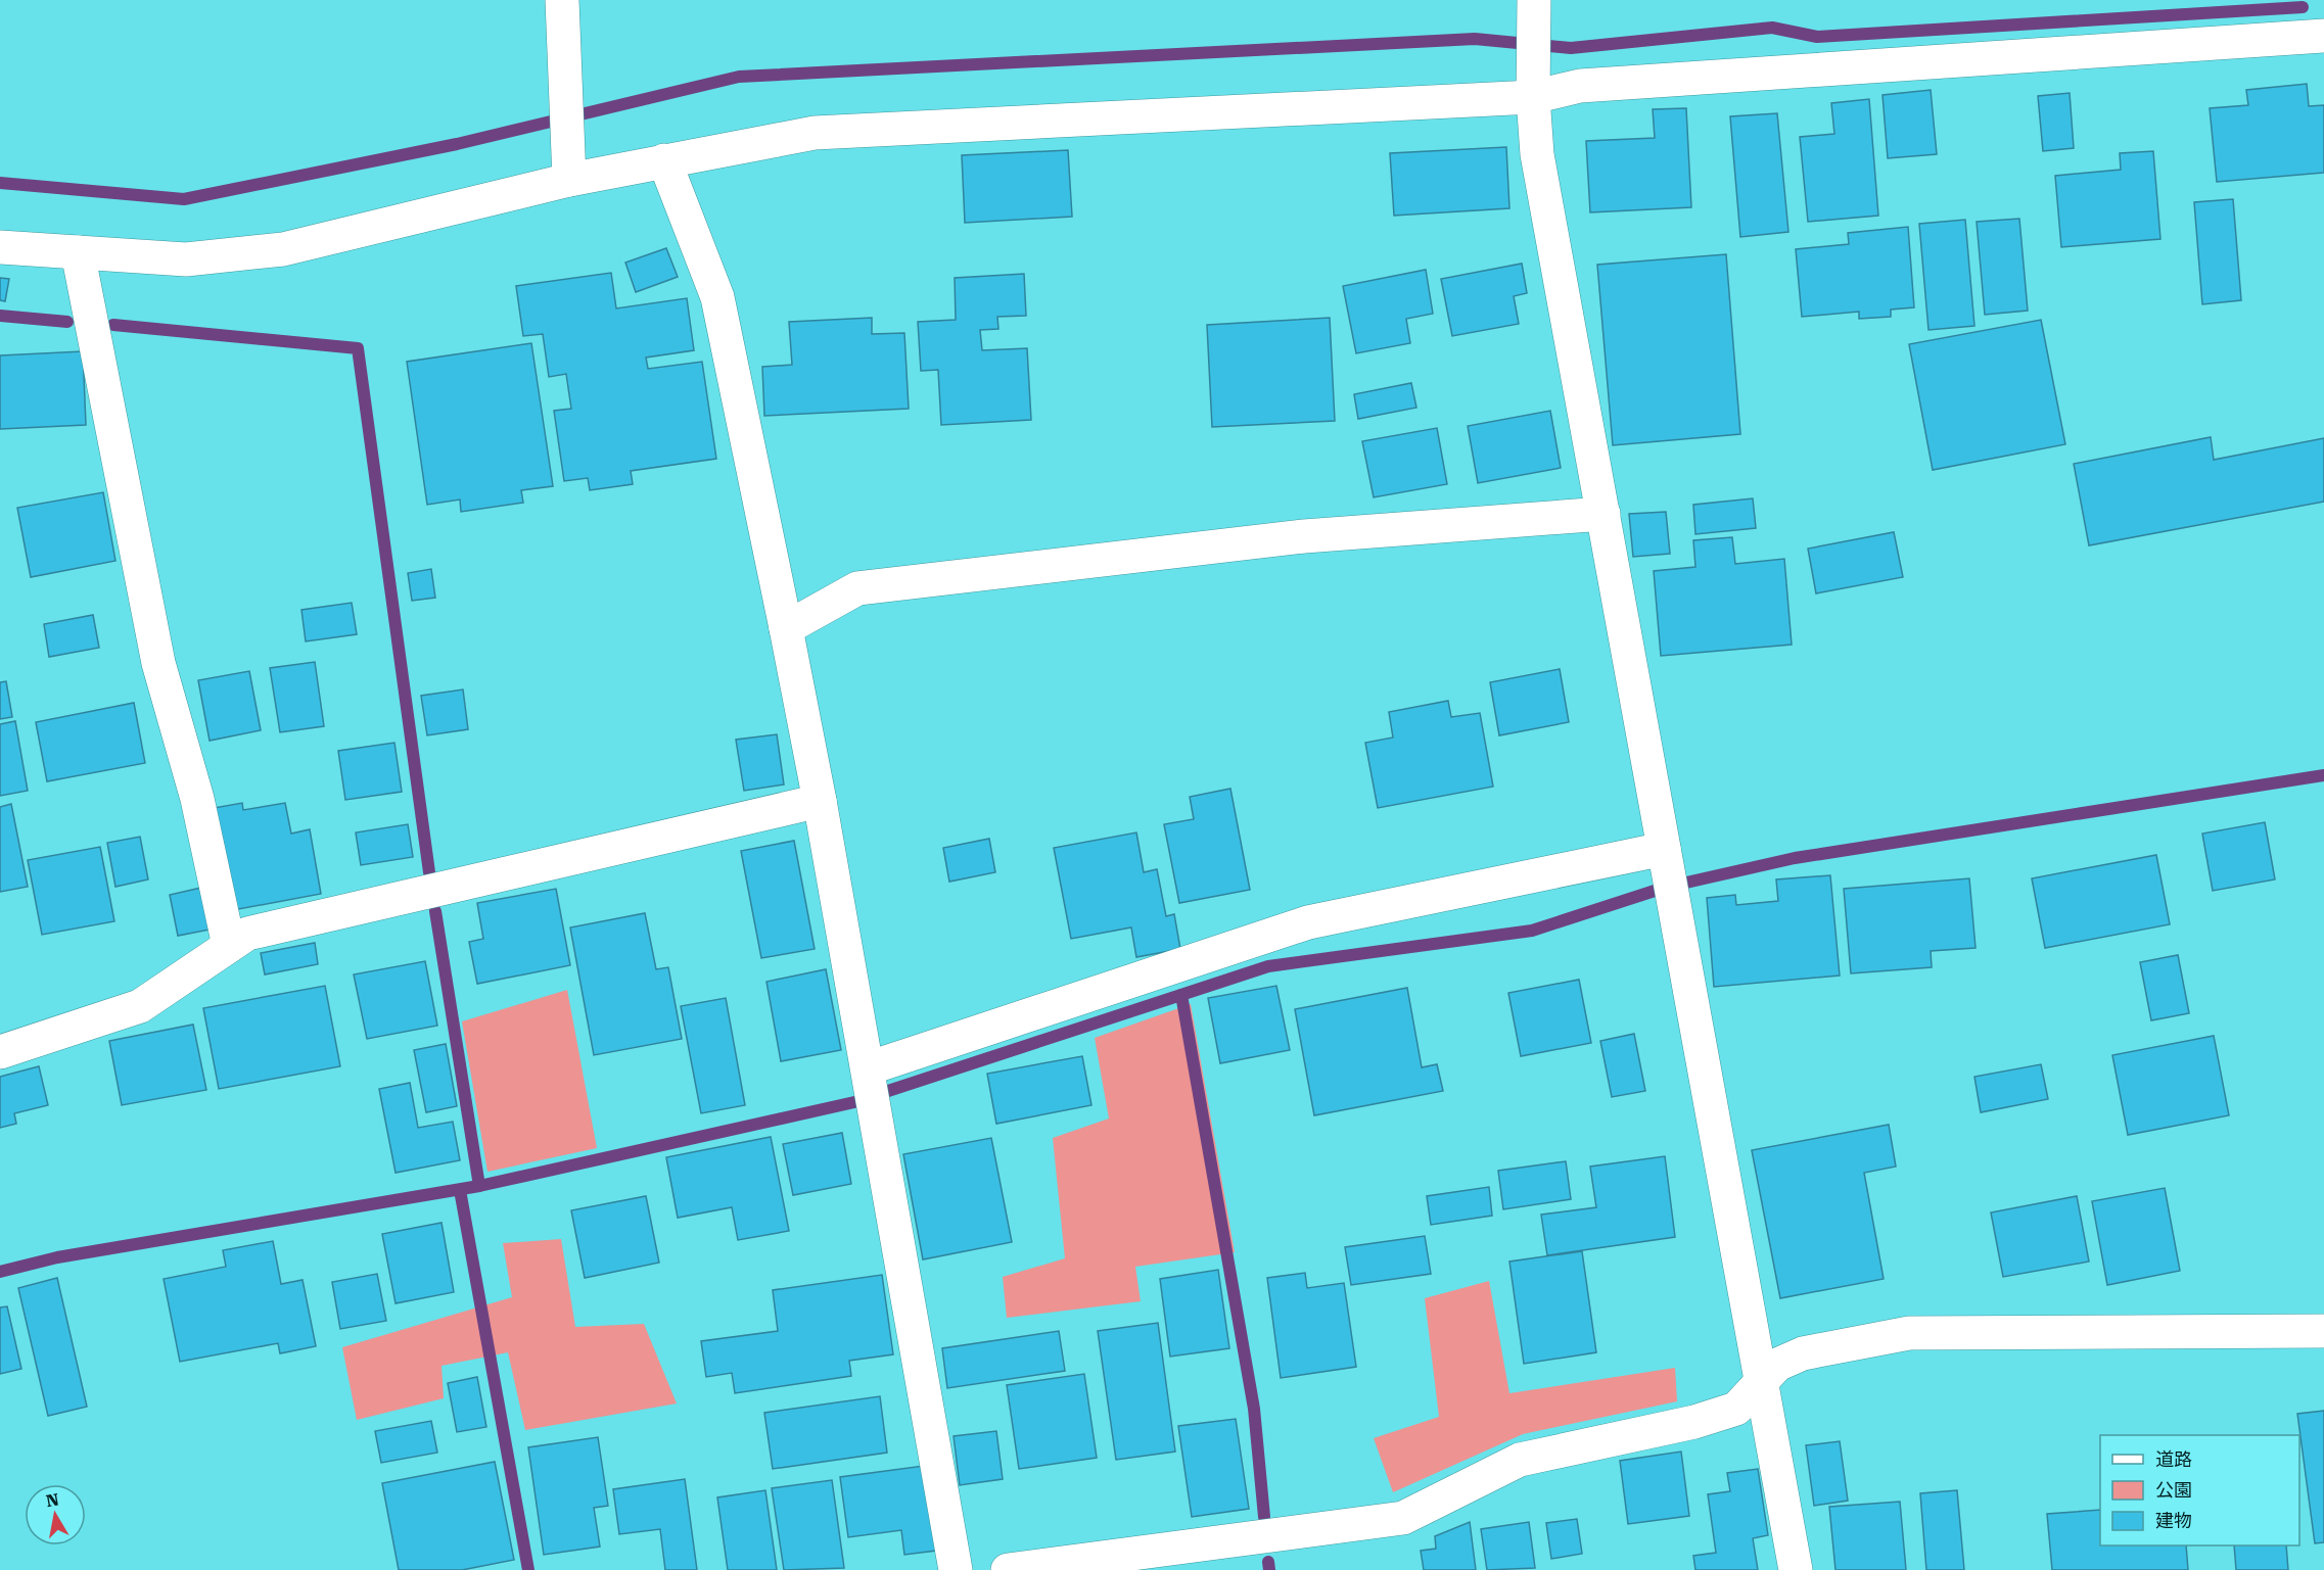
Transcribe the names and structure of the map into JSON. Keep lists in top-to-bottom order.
{
  "legend": ["道路", "公園", "建物"],
  "north": "top"
}
